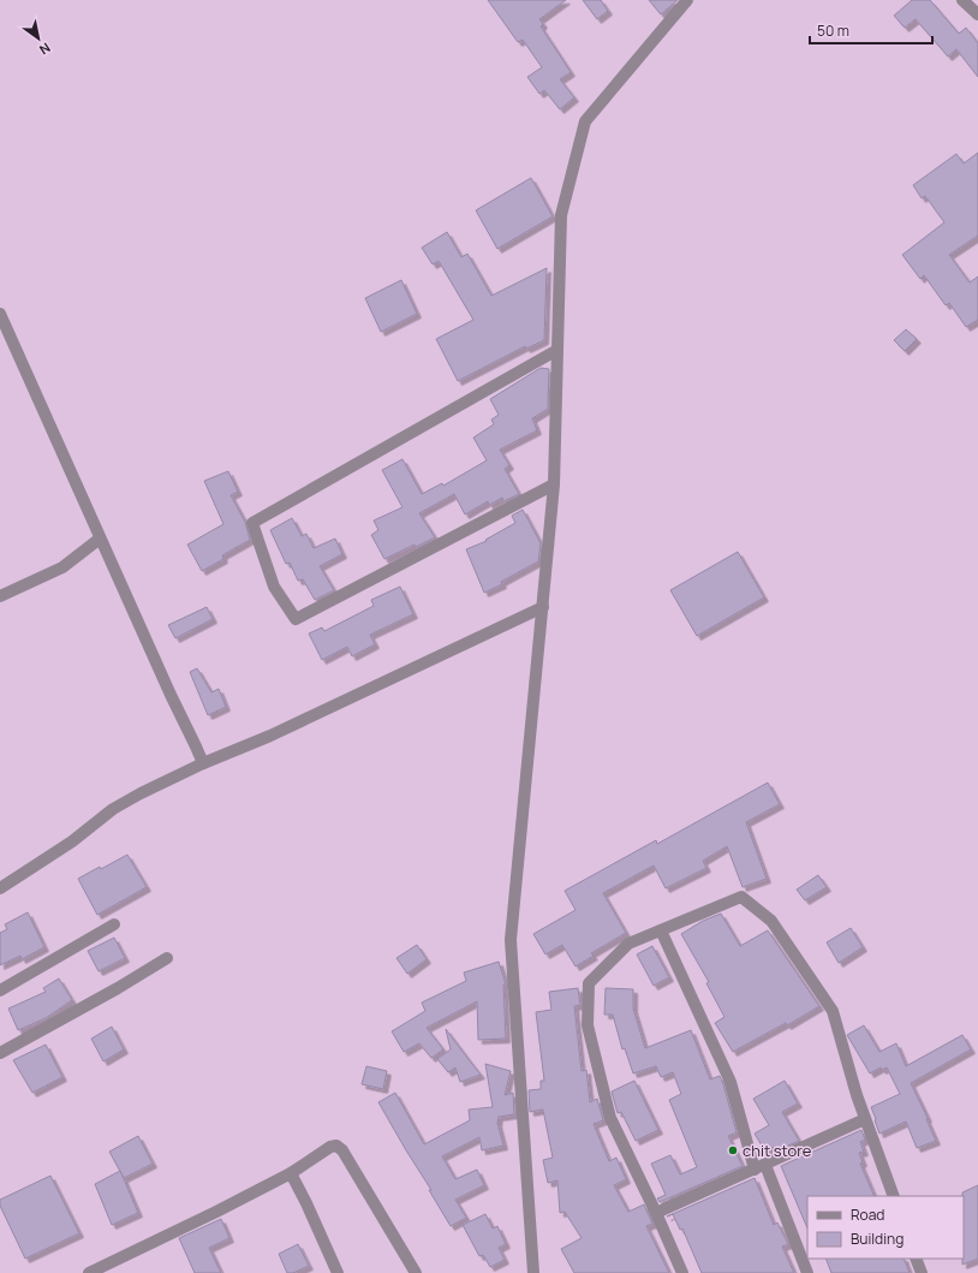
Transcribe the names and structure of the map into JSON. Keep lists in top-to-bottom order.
{
  "places": ["chit store"],
  "legend": ["Road", "Building"],
  "scale_bar": "50 m",
  "north": "bottom right"
}
